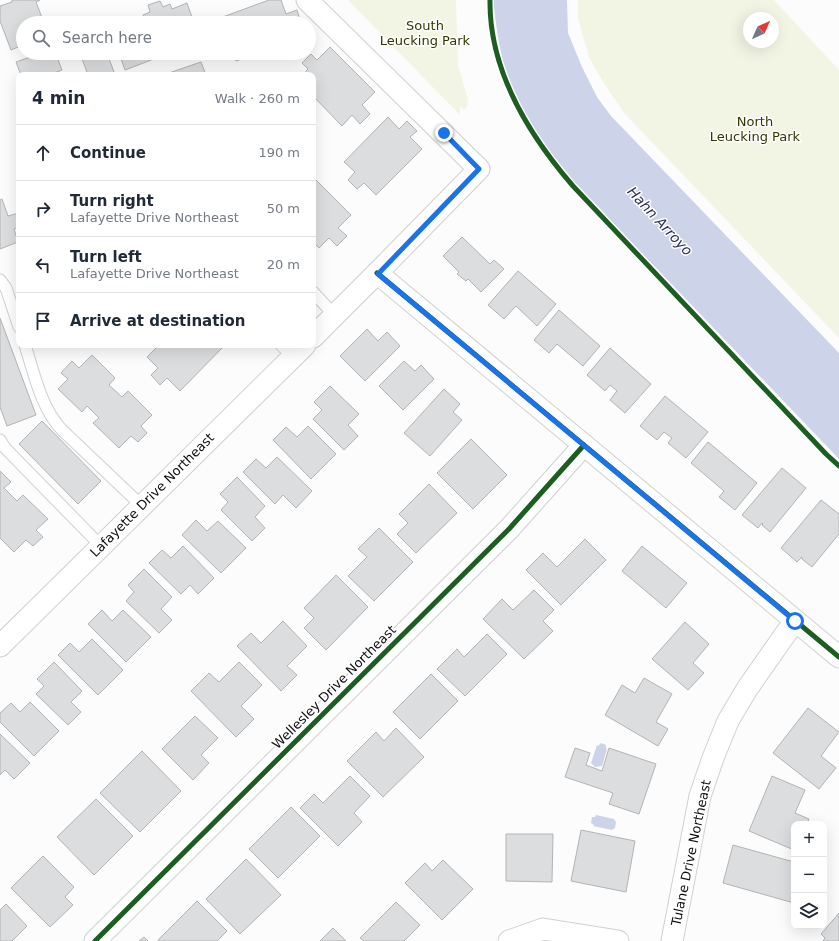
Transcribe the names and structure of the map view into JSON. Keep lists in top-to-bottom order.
{
  "streets": {
    "street": ["Lafayette Drive Northeast", "Wellesley Drive Northeast", "Tulane Drive Northeast"]
  },
  "water": ["Hahn Arroyo"],
  "parks": ["South Leucking Park", "North Leucking Park"],
  "north": "top right",
  "page": {
    "search": "Search here",
    "heading": ["4 min", "Walk · 260 m"],
    "list": [
      ["Continue", "190 m"],
      ["Turn right", "Lafayette Drive Northeast", "50 m"],
      ["Turn left", "Lafayette Drive Northeast", "20 m"],
      "Arrive at destination"
    ],
    "map_buttons": ["+", "−"]
  }
}
